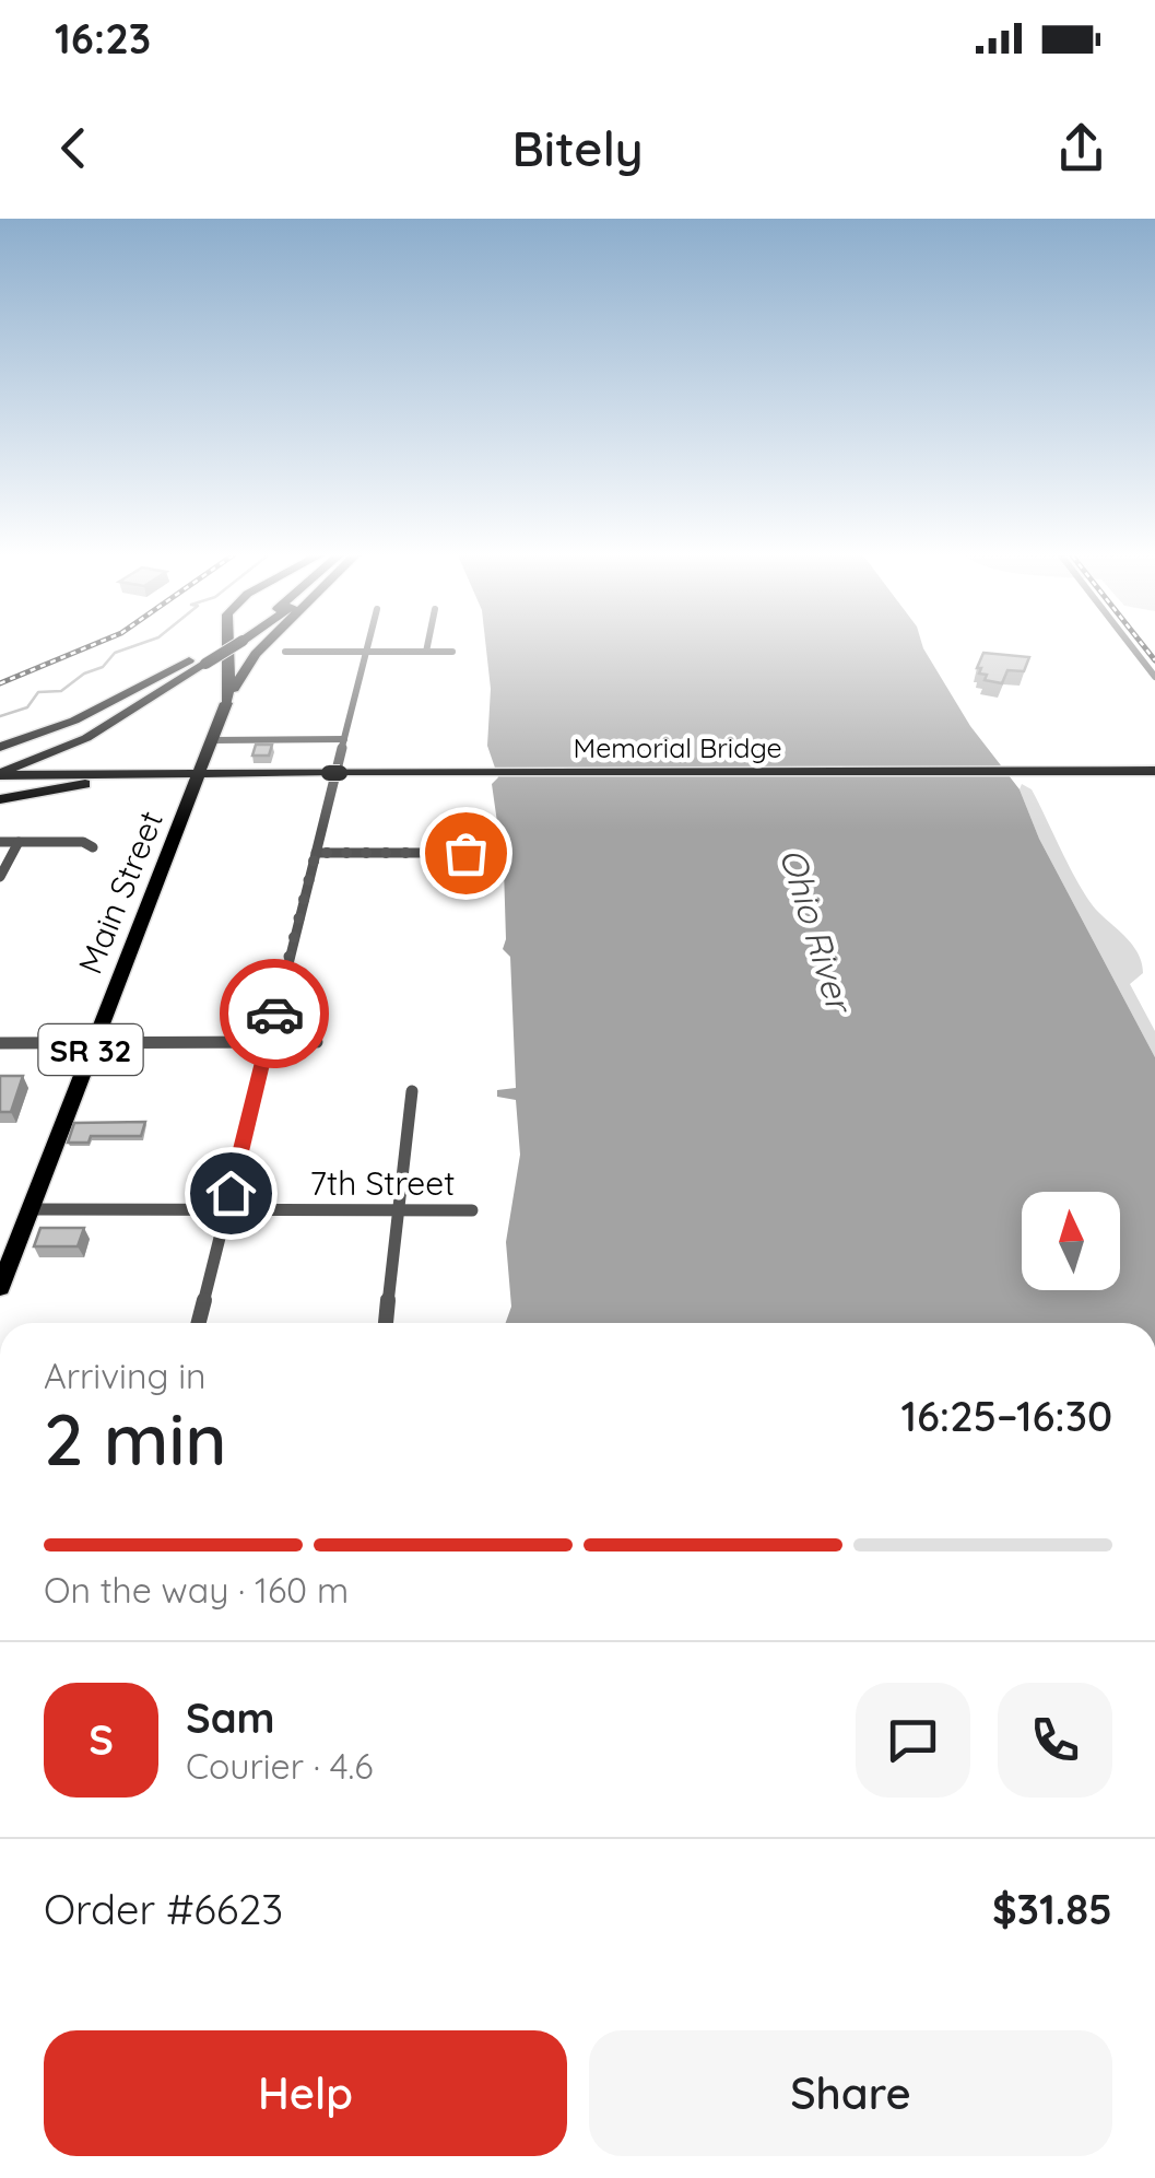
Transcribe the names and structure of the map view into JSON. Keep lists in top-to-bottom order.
{
  "streets": {
    "main road": ["Memorial Bridge", "Main Street", "SR 32"],
    "street": ["7th Street"]
  },
  "crossings": [
    ["Memorial Bridge", "Main Street"],
    ["Main Street", "7th Street"]
  ],
  "water": ["Ohio River"],
  "north": "top",
  "page": {
    "status": "16:23",
    "header": "Bitely",
    "heading": ["2 min", "Arriving in", "16:25–16:30"],
    "panel": [
      "Sam",
      "Courier · 4.6",
      "Order #6623",
      "$31.85"
    ],
    "bar": "On the way · 160 m",
    "round": "S",
    "buttons": ["Help", "Share"]
  }
}
